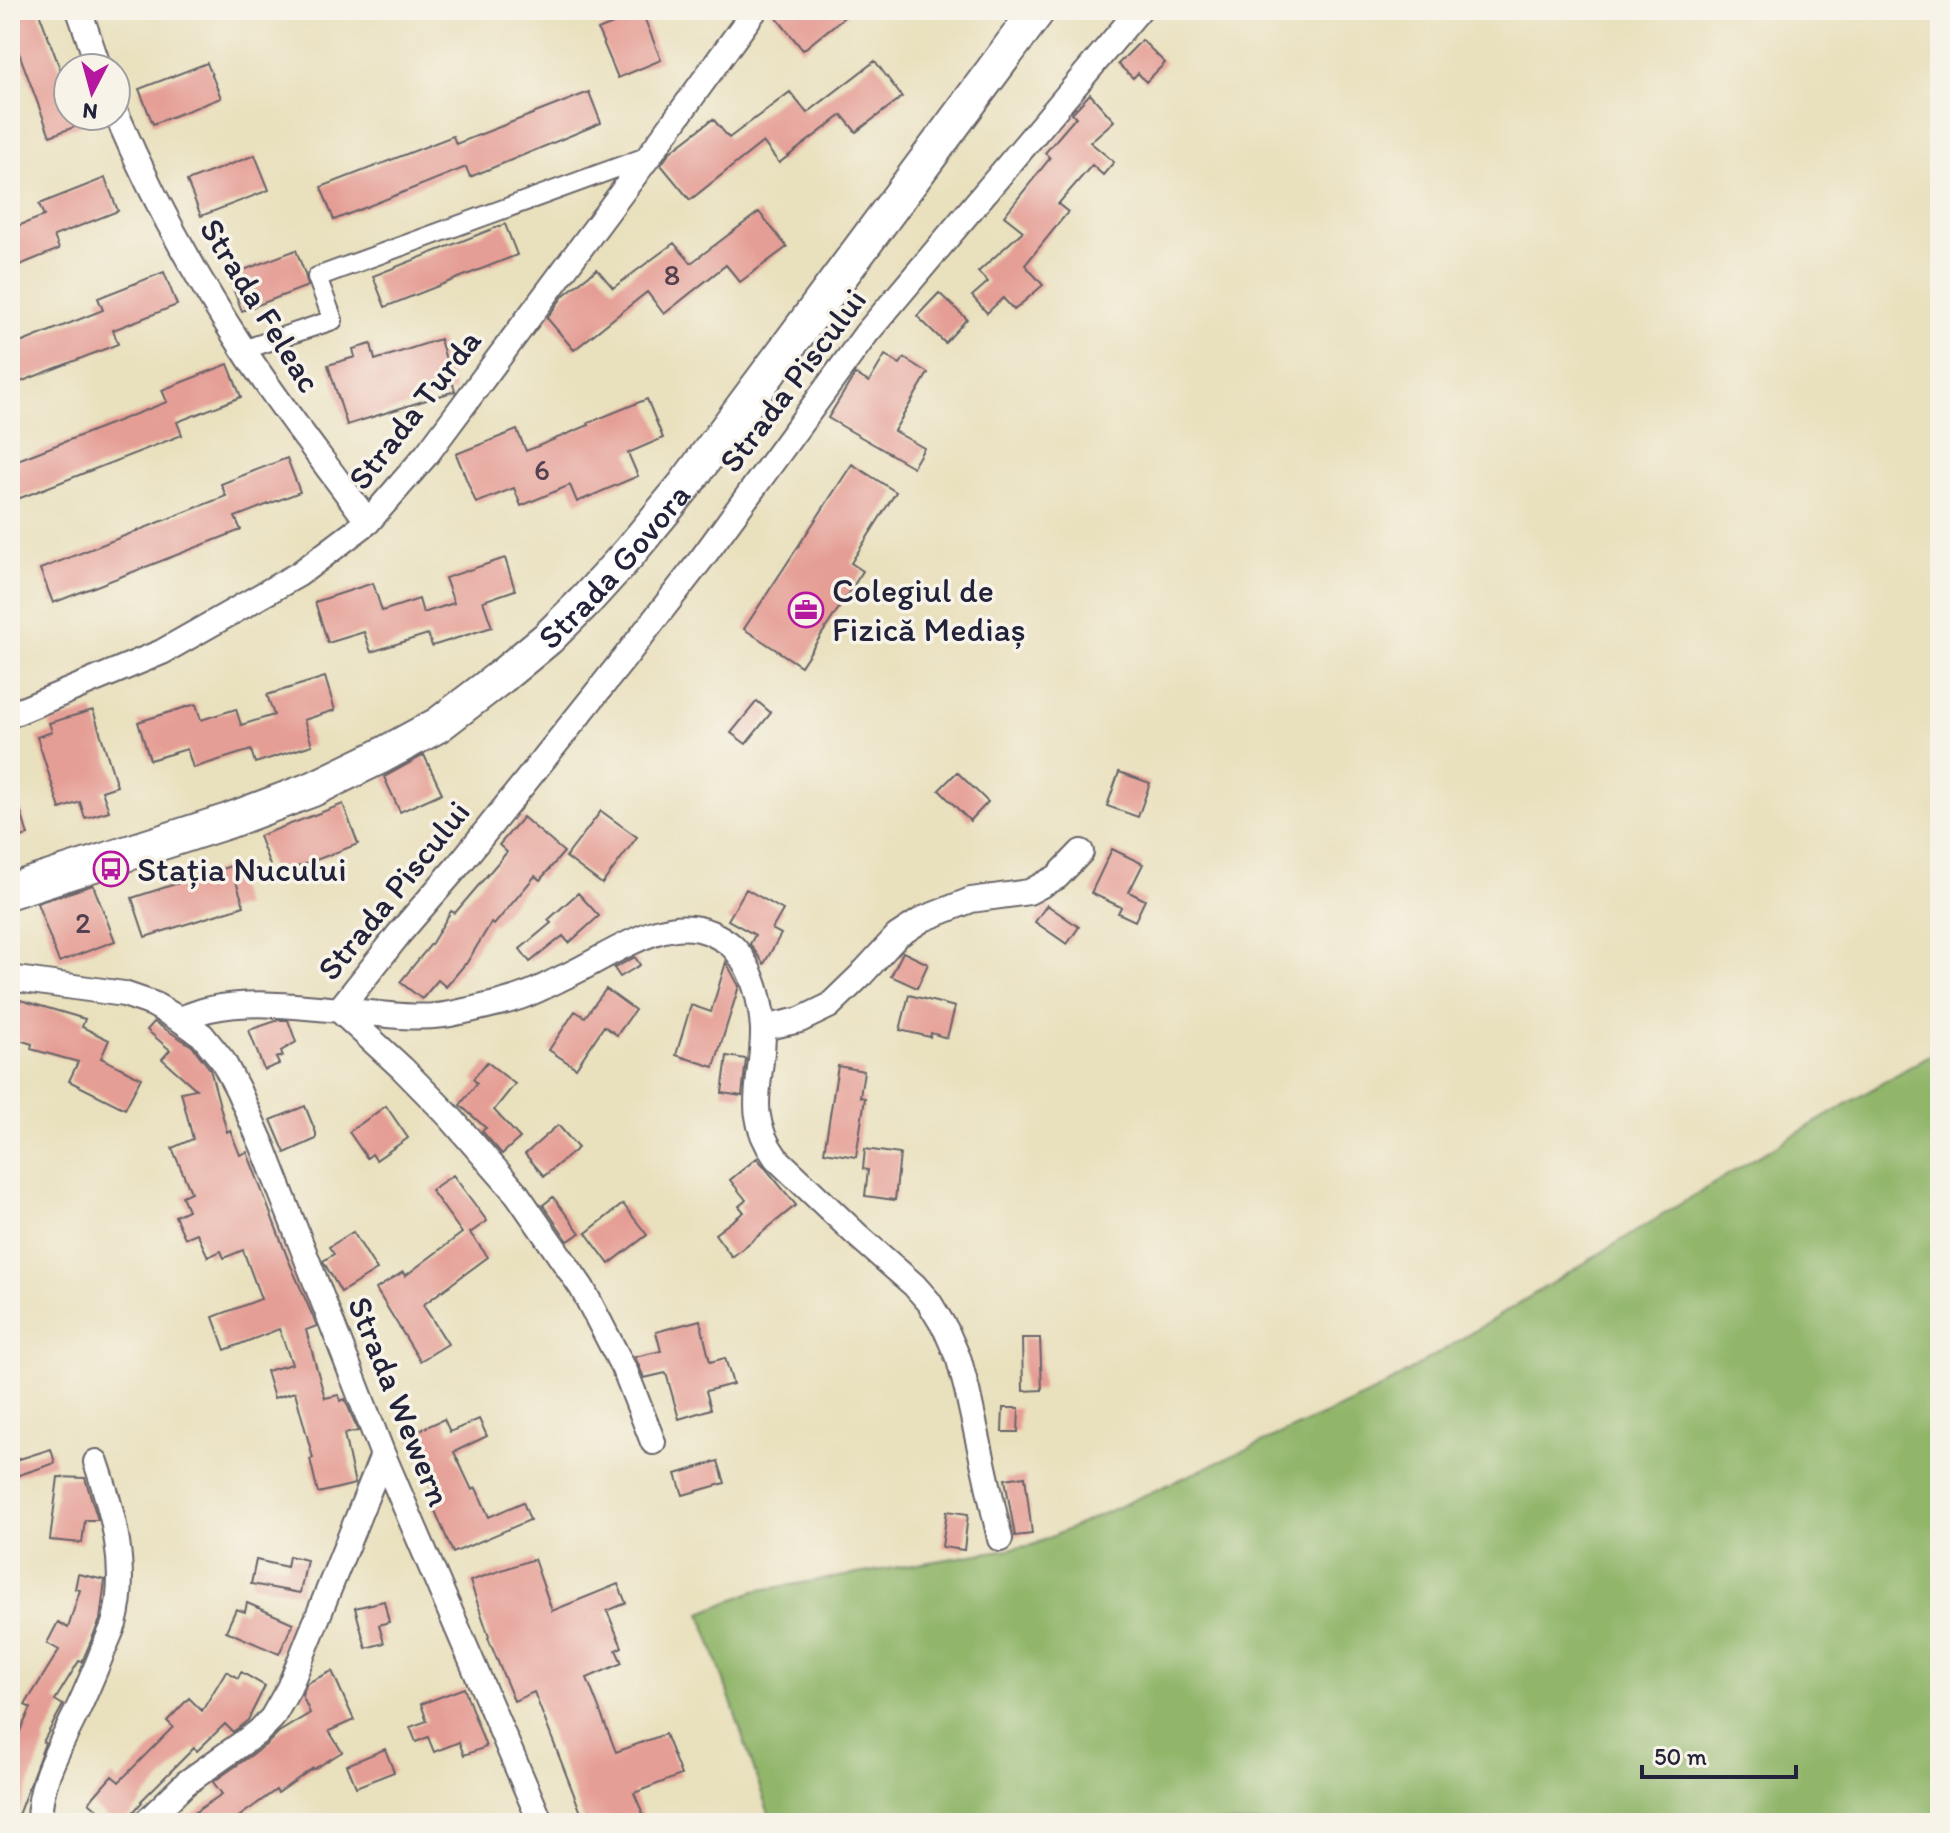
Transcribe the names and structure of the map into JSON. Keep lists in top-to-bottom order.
{
  "streets": {
    "main road": ["Strada Govora"],
    "street": [
      "Strada Feleac",
      "Strada Piscului",
      "Strada Turda",
      "Strada Wewern"
    ]
  },
  "crossings": [
    ["Strada Feleac", "Strada Turda"],
    ["Strada Piscului", "Strada Wewern"]
  ],
  "places": {
    "office": ["Colegiul de Fizică Mediaș"],
    "bus stop": ["Stația Nucului"]
  },
  "house_numbers": ["8", "6", "2"],
  "scale_bar": "50 m",
  "north": "bottom"
}
